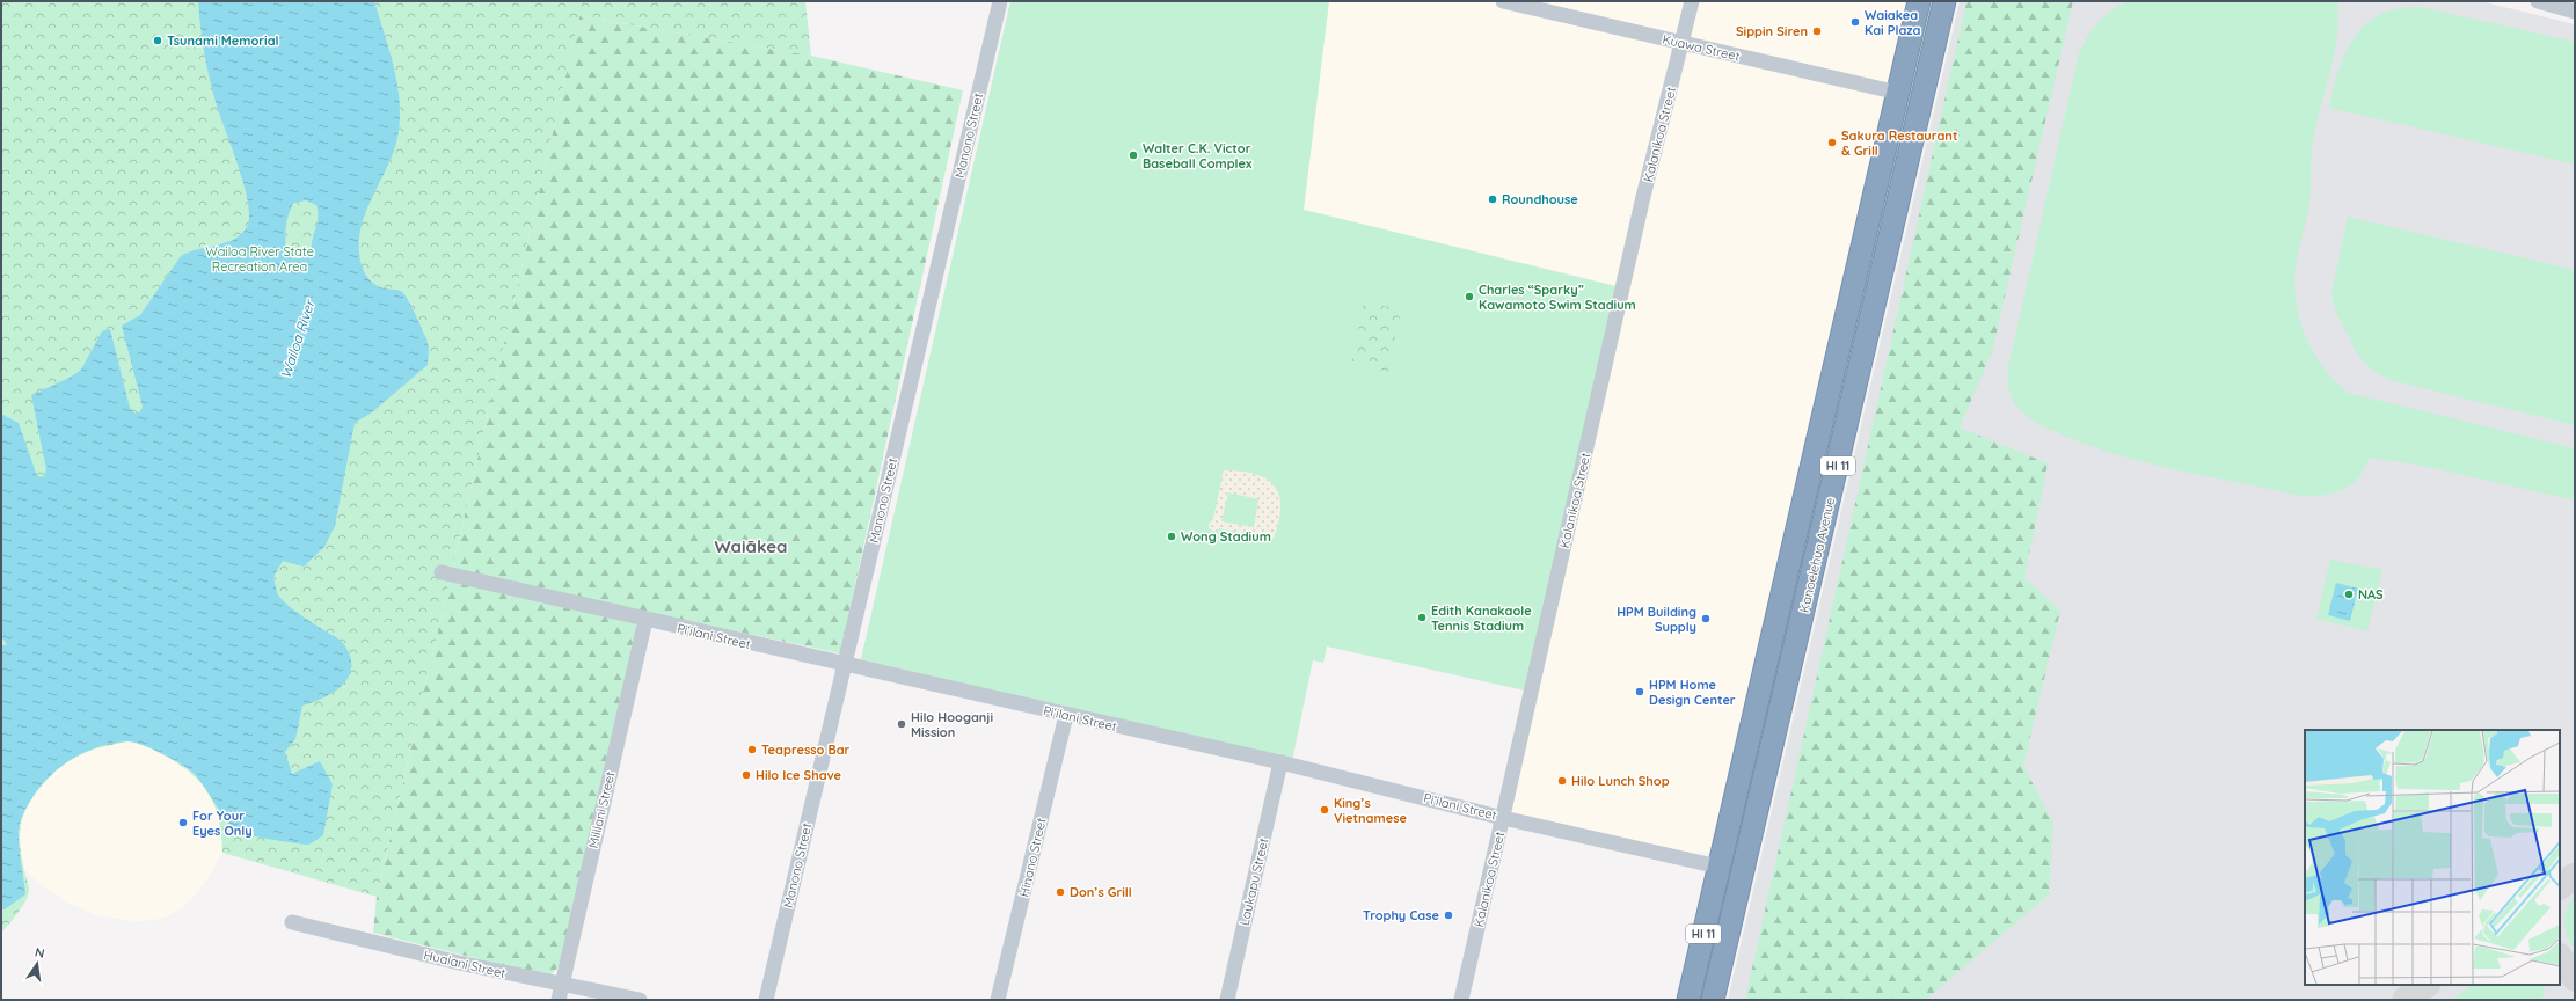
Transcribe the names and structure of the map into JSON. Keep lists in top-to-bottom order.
{
  "streets": {
    "highway": ["HI 11", "Kanoelehua Avenue"],
    "street": [
      "Kuawa Street",
      "Kalanikoa Street",
      "Manono Street",
      "Pi‘ilani Street",
      "Mililani Street",
      "Hinano Street",
      "Laukapu Street",
      "Hualani Street"
    ]
  },
  "crossings": [
    ["Kuawa Street", "Kalanikoa Street"],
    ["Kuawa Street", "Kanoelehua Avenue"],
    ["Kalanikoa Street", "Pi‘ilani Street"],
    ["Manono Street", "Pi‘ilani Street"],
    ["Kanoelehua Avenue", "Pi‘ilani Street"],
    ["Pi‘ilani Street", "Mililani Street"],
    ["Pi‘ilani Street", "Hinano Street"],
    ["Pi‘ilani Street", "Laukapu Street"],
    ["Mililani Street", "Hualani Street"]
  ],
  "districts": ["Waiākea"],
  "water": ["Wailoa River"],
  "parks": ["Wailoa River State Recreation Area"],
  "places": [
    "Waiakea Kai Plaza",
    "Sippin Siren",
    "Tsunami Memorial",
    "Sakura Restaurant & Grill",
    "Walter C.K. Victor Baseball Complex",
    "Roundhouse",
    "Charles “Sparky” Kawamoto Swim Stadium",
    "Wong Stadium",
    "NAS",
    "Edith Kanakaole Tennis Stadium",
    "HPM Building Supply",
    "HPM Home Design Center",
    "Hilo Hooganji Mission",
    "Teapresso Bar",
    "Hilo Ice Shave",
    "Hilo Lunch Shop",
    "King’s Vietnamese",
    "For Your Eyes Only",
    "Don’s Grill",
    "Trophy Case"
  ],
  "north": "top"
}
